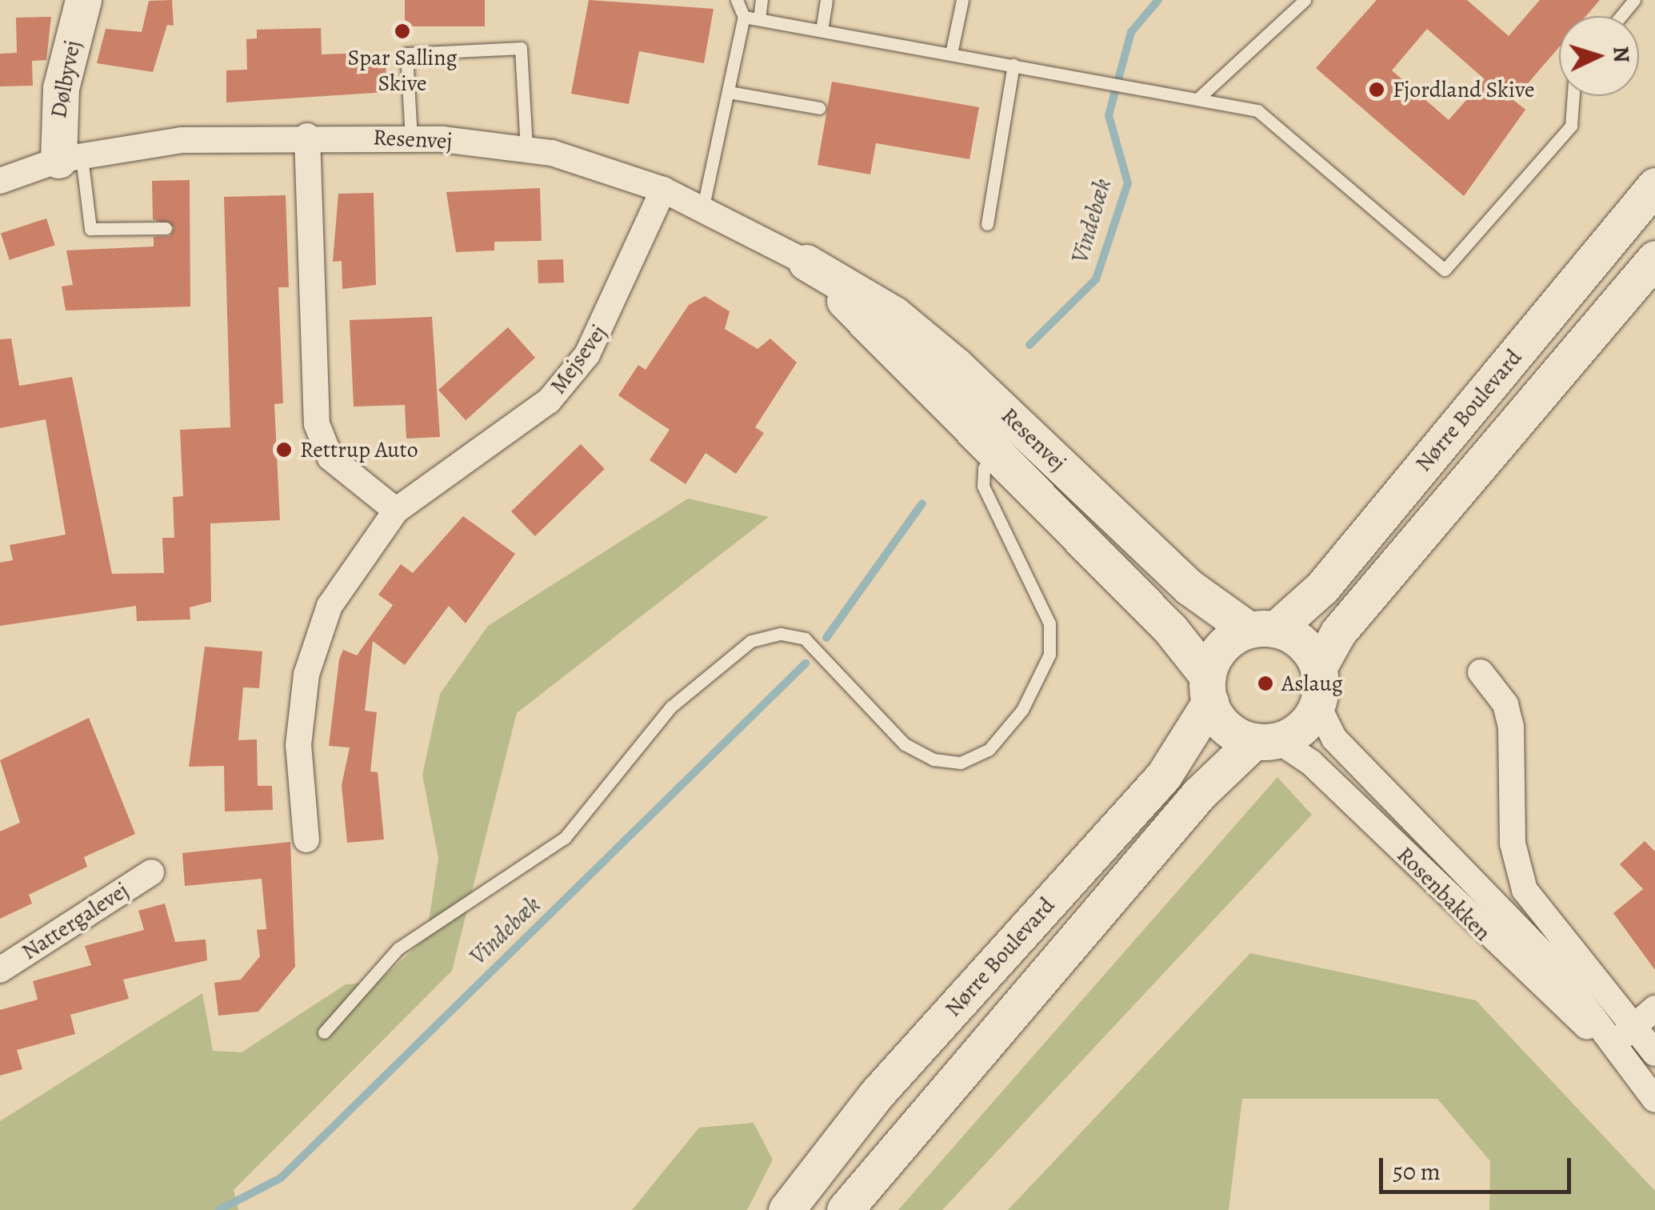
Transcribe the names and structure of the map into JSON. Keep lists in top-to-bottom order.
{
  "streets": {
    "street": [
      "Dølbyvej",
      "Resenvej",
      "Mejsevej",
      "Nørre Boulevard",
      "Rosenbakken",
      "Nattergalevej"
    ]
  },
  "crossings": [
    ["Dølbyvej", "Resenvej"],
    ["Resenvej", "Mejsevej"],
    ["Resenvej", "Nørre Boulevard"],
    ["Resenvej", "Rosenbakken"],
    ["Nørre Boulevard", "Rosenbakken"]
  ],
  "water": ["Vindebæk"],
  "places": [
    "Spar Salling Skive",
    "Fjordland Skive",
    "Rettrup Auto",
    "Aslaug"
  ],
  "scale_bar": "50 m",
  "north": "right"
}
